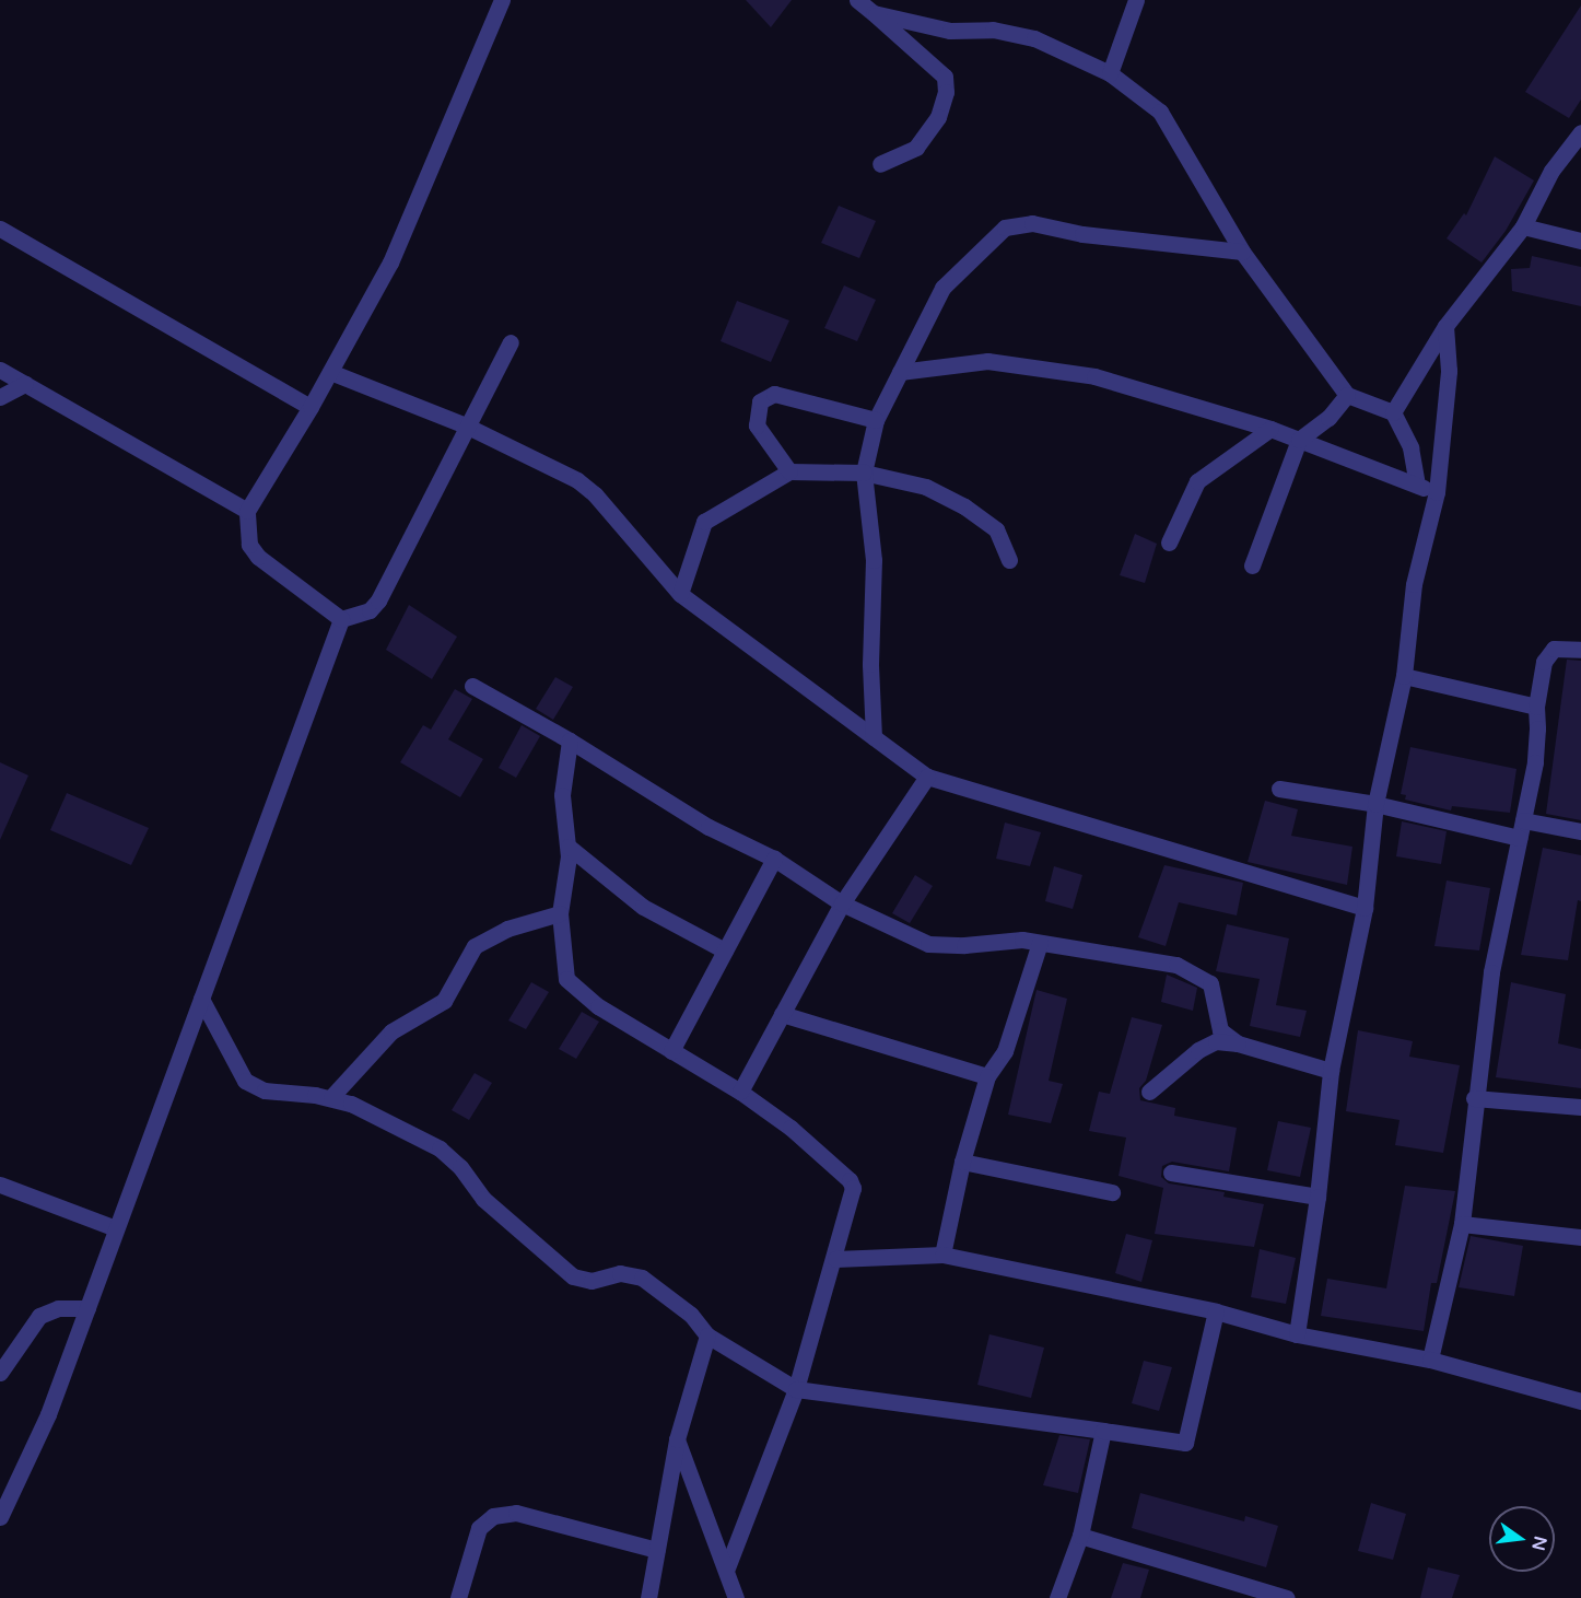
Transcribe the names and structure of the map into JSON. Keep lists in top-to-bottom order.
{
  "north": "right"
}
